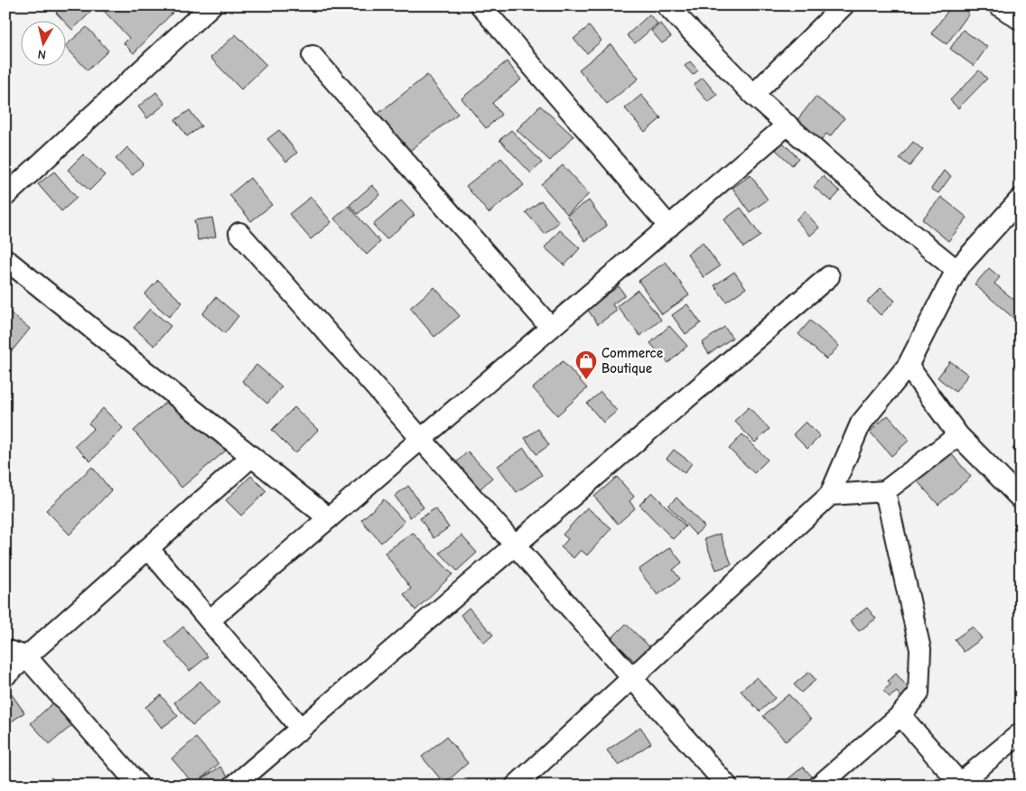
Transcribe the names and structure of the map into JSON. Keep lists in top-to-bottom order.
{
  "places": {
    "shop": ["Commerce Boutique"]
  },
  "north": "bottom"
}
